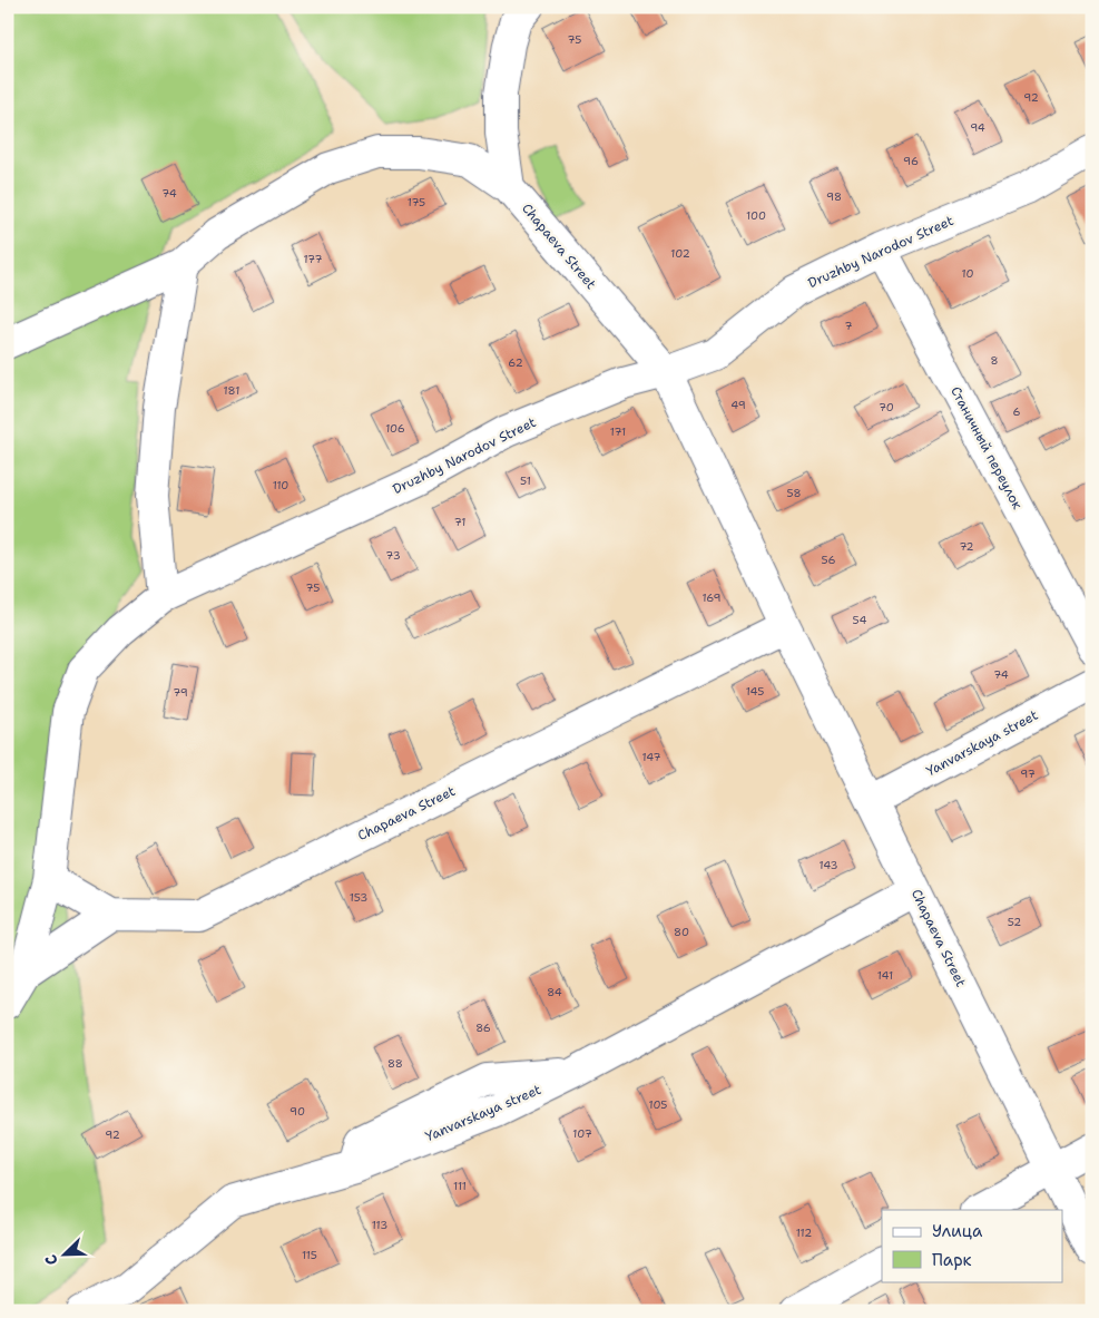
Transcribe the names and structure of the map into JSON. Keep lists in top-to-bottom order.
{
  "streets": {
    "street": [
      "Chapaeva Street",
      "Druzhby Narodov Street",
      "Станичный переулок",
      "Yanvarskaya street"
    ]
  },
  "crossings": [
    ["Chapaeva Street", "Druzhby Narodov Street"],
    ["Chapaeva Street", "Yanvarskaya street"],
    ["Druzhby Narodov Street", "Станичный переулок"]
  ],
  "house_numbers": [
    "75",
    "92",
    "94",
    "96",
    "74",
    "98",
    "175",
    "100",
    "102",
    "177",
    "10",
    "7",
    "8",
    "62",
    "181",
    "49",
    "70",
    "6",
    "106",
    "171",
    "51",
    "110",
    "58",
    "71",
    "72",
    "73",
    "56",
    "75",
    "169",
    "54",
    "74",
    "145",
    "79",
    "147",
    "97",
    "143",
    "153",
    "52",
    "80",
    "141",
    "84",
    "86",
    "88",
    "105",
    "90",
    "107",
    "92",
    "111",
    "113",
    "112",
    "115"
  ],
  "legend": ["Улица", "Парк"],
  "north": "bottom left"
}
